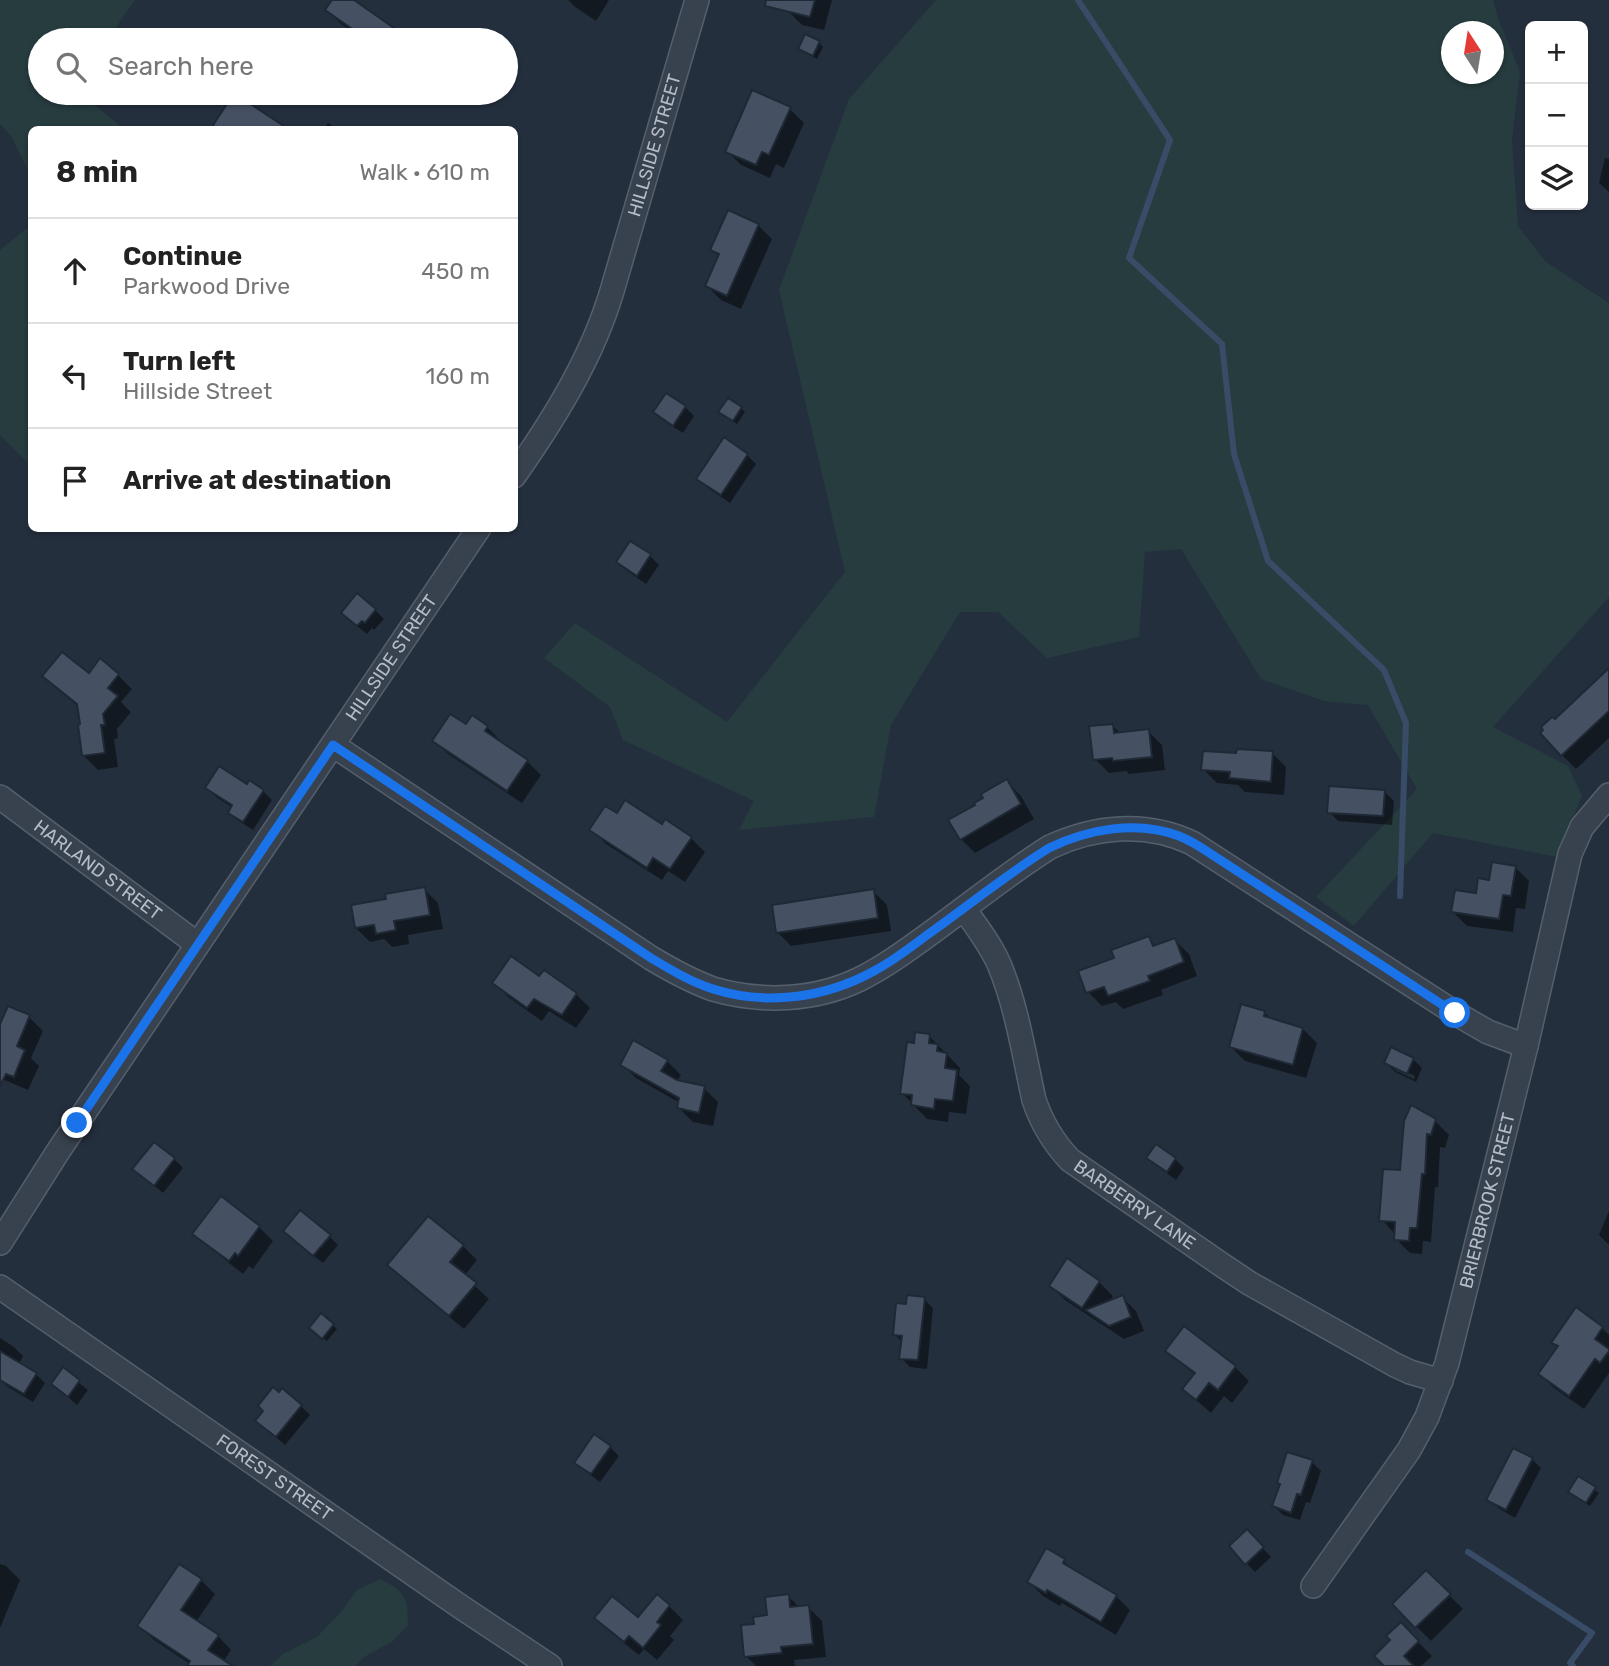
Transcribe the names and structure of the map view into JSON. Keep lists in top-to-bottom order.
{
  "streets": {
    "street": [
      "HILLSIDE STREET",
      "HARLAND STREET",
      "BRIERBROOK STREET",
      "BARBERRY LANE",
      "FOREST STREET"
    ]
  },
  "crossings": [
    ["HILLSIDE STREET", "HARLAND STREET"],
    ["BRIERBROOK STREET", "BARBERRY LANE"]
  ],
  "north": "top",
  "page": {
    "map_buttons": ["+", "−"],
    "search": "Search here",
    "heading": ["8 min", "Walk · 610 m"],
    "list": [
      ["Continue", "Parkwood Drive", "450 m"],
      ["Turn left", "Hillside Street", "160 m"],
      "Arrive at destination"
    ]
  }
}
